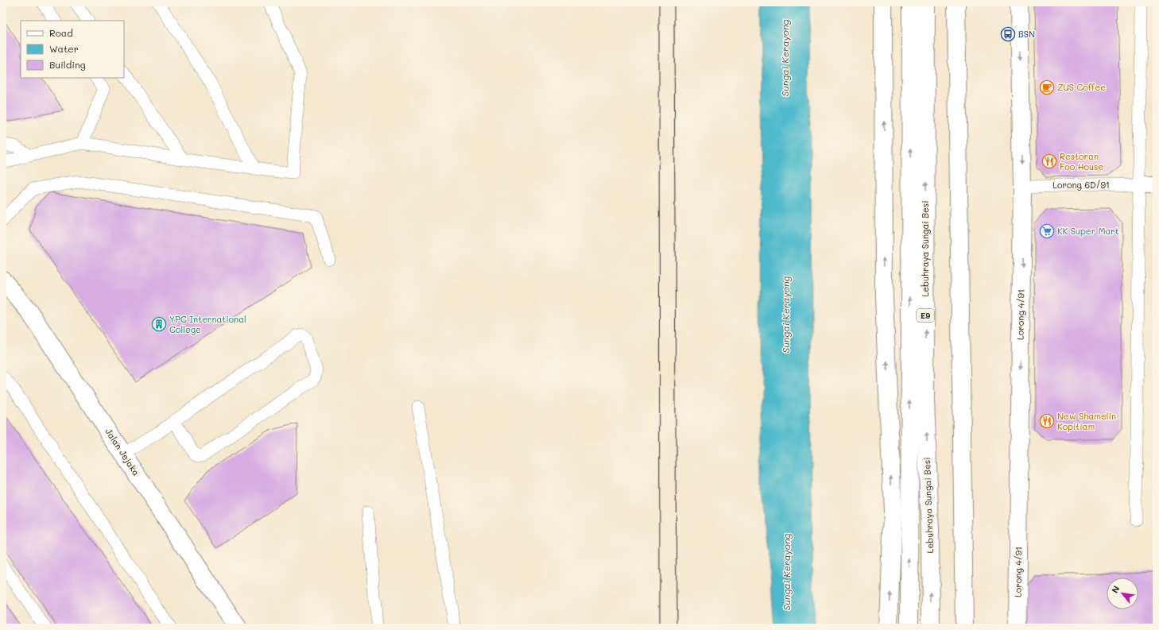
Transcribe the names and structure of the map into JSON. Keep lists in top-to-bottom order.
{
  "streets": {
    "main road": [
      "Lebuhraya Sungai Besi",
      "Lorong 4/91",
      "E9",
      "Jalan Jejaka"
    ],
    "lane": ["Lorong 6D/91"]
  },
  "crossings": [
    ["Lorong 6D/91", "Lorong 4/91"]
  ],
  "water": ["Sungai Kerayong"],
  "places": {
    "bus stop": ["BSN"],
    "cafe": ["ZUS Coffee"],
    "restaurant": ["Restoran Foo House", "New Shamelin Kopitiam"],
    "supermarket": ["KK Super Mart"],
    "building": ["YPC International College"]
  },
  "legend": ["Road", "Water", "Building"],
  "north": "top left"
}
